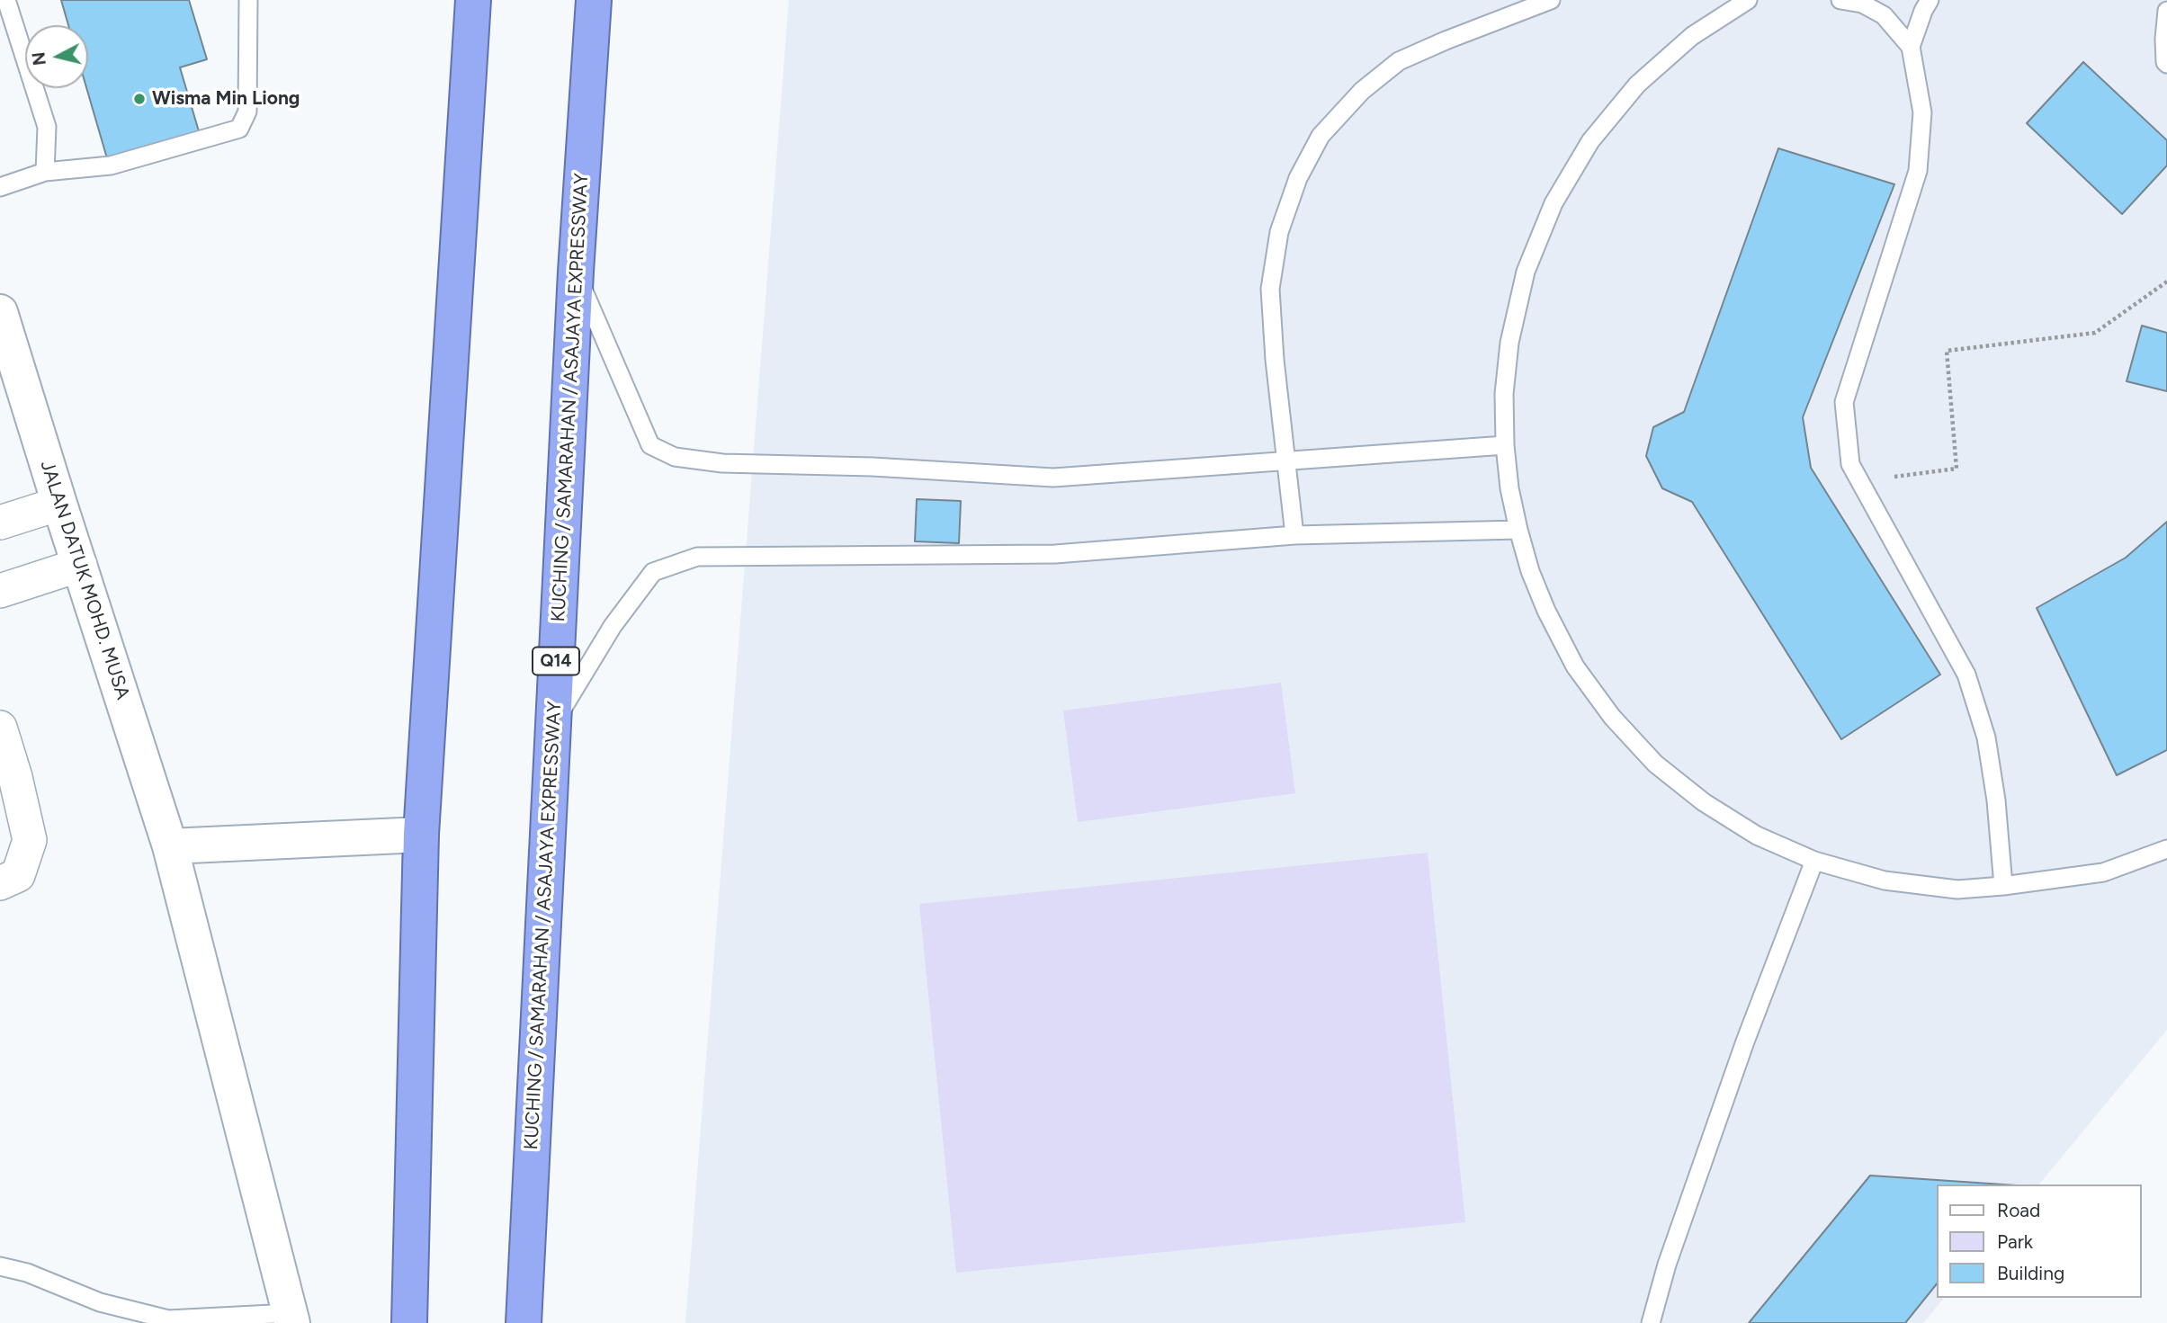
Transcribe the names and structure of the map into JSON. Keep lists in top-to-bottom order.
{
  "streets": {
    "highway": ["KUCHING / SAMARAHAN / ASAJAYA EXPRESSWAY", "Q14"],
    "street": ["JALAN DATUK MOHD. MUSA"]
  },
  "places": ["Wisma Min Liong"],
  "legend": ["Road", "Park", "Building"],
  "north": "left"
}
